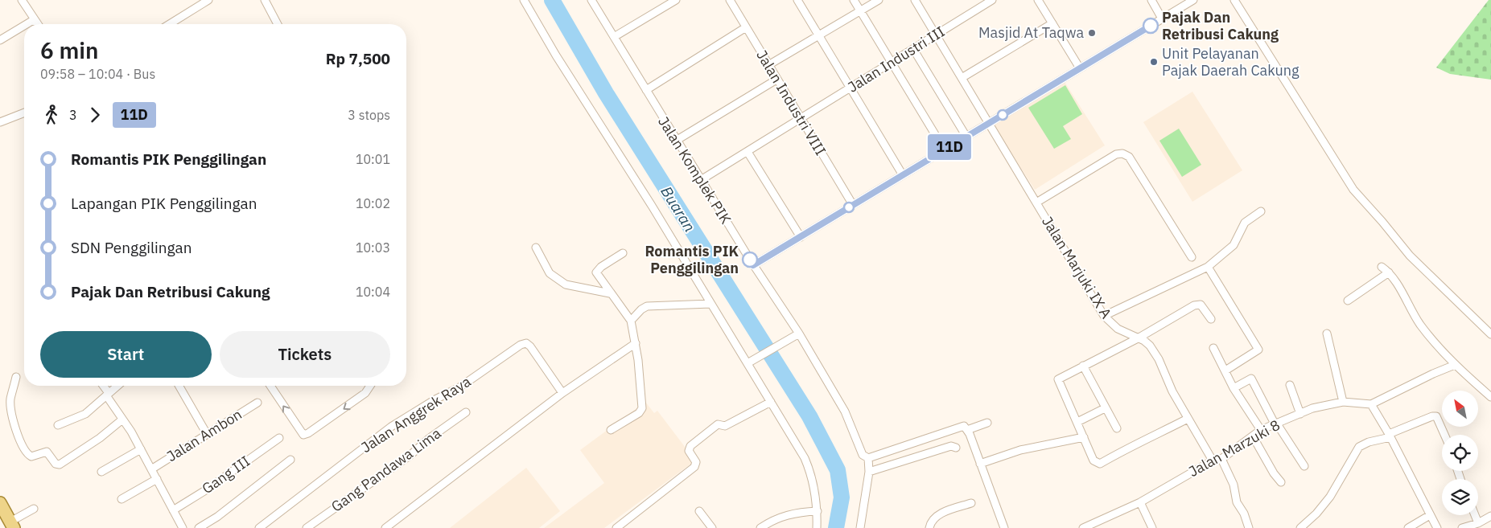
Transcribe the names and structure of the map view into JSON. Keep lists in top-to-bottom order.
{
  "streets": {
    "street": [
      "Jalan Industri III",
      "Jalan Industri VIII",
      "Jalan Komplek PIK",
      "Jalan Marjuki IX A",
      "Jalan Anggrek Raya",
      "Jalan Ambon",
      "Jalan Marzuki 8",
      "Gang Pandawa Lima",
      "Gang III"
    ]
  },
  "crossings": [
    ["Jalan Industri III", "Jalan Industri VIII"],
    ["Jalan Industri III", "Jalan Komplek PIK"],
    ["Jalan Industri III", "Jalan Marjuki IX A"],
    ["Jalan Marjuki IX A", "Jalan Marzuki 8"]
  ],
  "water": ["Buaran"],
  "places": [
    "Pajak Dan Retribusi Cakung",
    "Masjid At Taqwa",
    "Unit Pelayanan Pajak Daerah Cakung",
    "Romantis PIK Penggilingan"
  ],
  "lines": ["bus line 11D"],
  "north": "top left",
  "page": {
    "on_map": "11D",
    "heading": ["6 min", "09:58 – 10:04 · Bus", "Rp 7,500"],
    "legs": ["3", "11D", "3 stops"],
    "list": [
      {
        "name": "Romantis PIK Penggilingan",
        "value": "10:01"
      },
      {
        "name": "Lapangan PIK Penggilingan",
        "value": "10:02"
      },
      {
        "name": "SDN Penggilingan",
        "value": "10:03"
      },
      {
        "name": "Pajak Dan Retribusi Cakung",
        "value": "10:04"
      }
    ],
    "buttons": ["Start", "Tickets"]
  }
}
